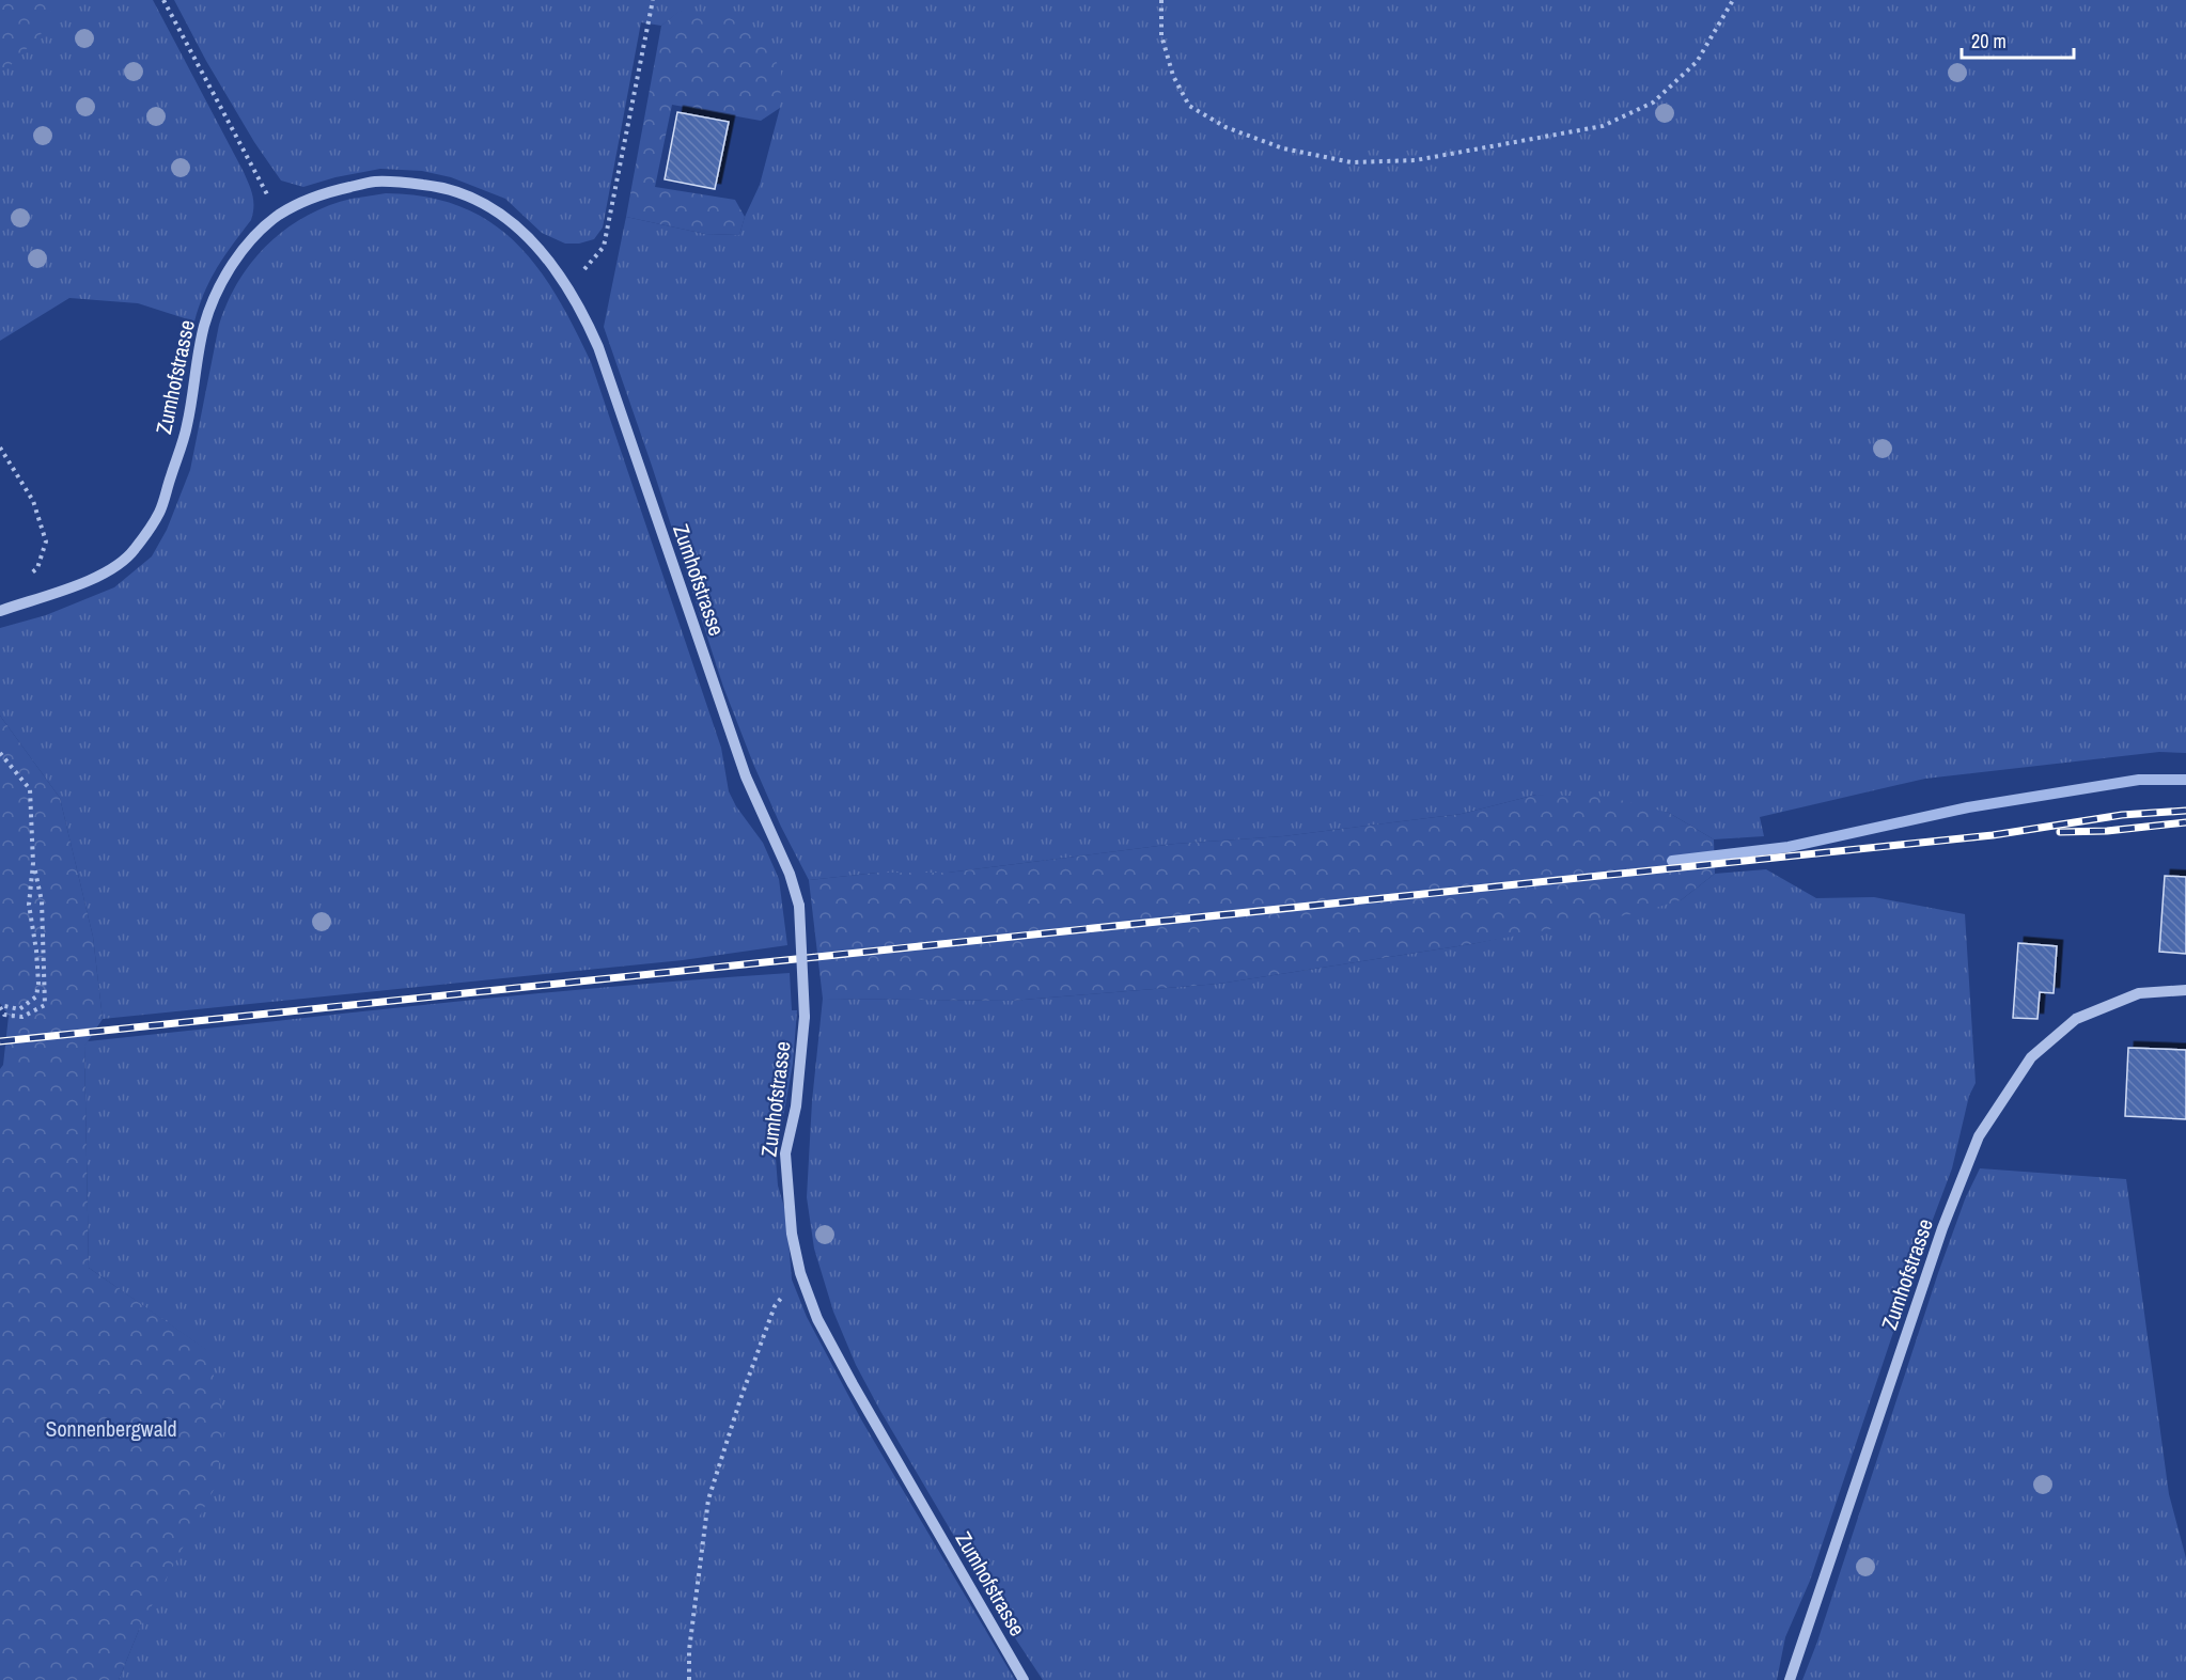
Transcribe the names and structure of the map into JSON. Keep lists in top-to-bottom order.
{
  "streets": {
    "street": ["Zumhofstrasse"]
  },
  "parks": ["Sonnenbergwald"],
  "scale_bar": "20 m"
}
